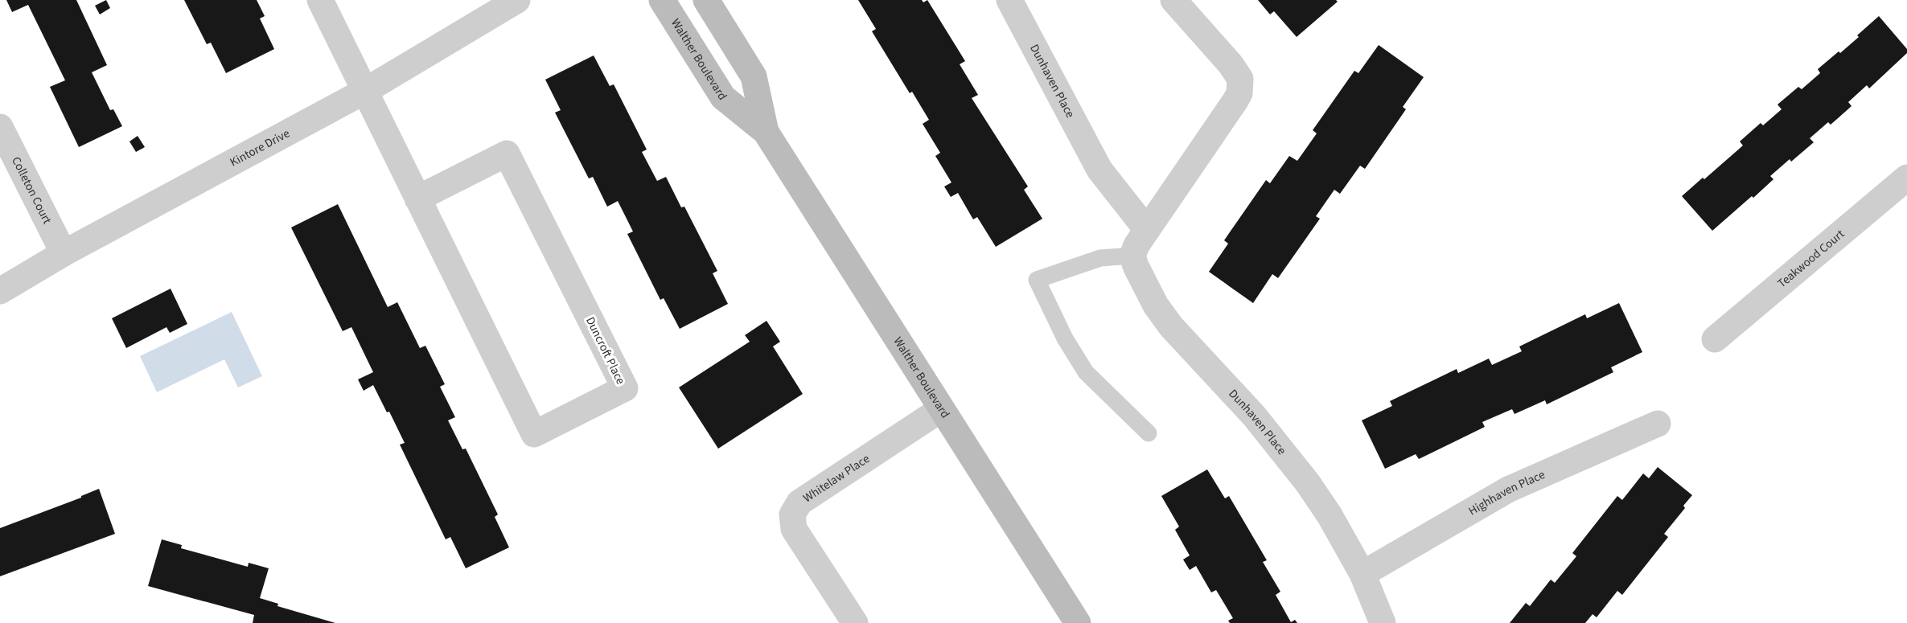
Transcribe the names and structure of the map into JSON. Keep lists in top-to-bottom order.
{
  "streets": {
    "main road": ["Walther Boulevard"],
    "street": [
      "Dunhaven Place",
      "Kintore Drive",
      "Colleton Court",
      "Teakwood Court",
      "Duncroft Place",
      "Whitelaw Place",
      "Highhaven Place"
    ]
  },
  "crossings": [
    ["Walther Boulevard", "Whitelaw Place"],
    ["Dunhaven Place", "Highhaven Place"],
    ["Kintore Drive", "Colleton Court"],
    ["Kintore Drive", "Duncroft Place"]
  ]
}
